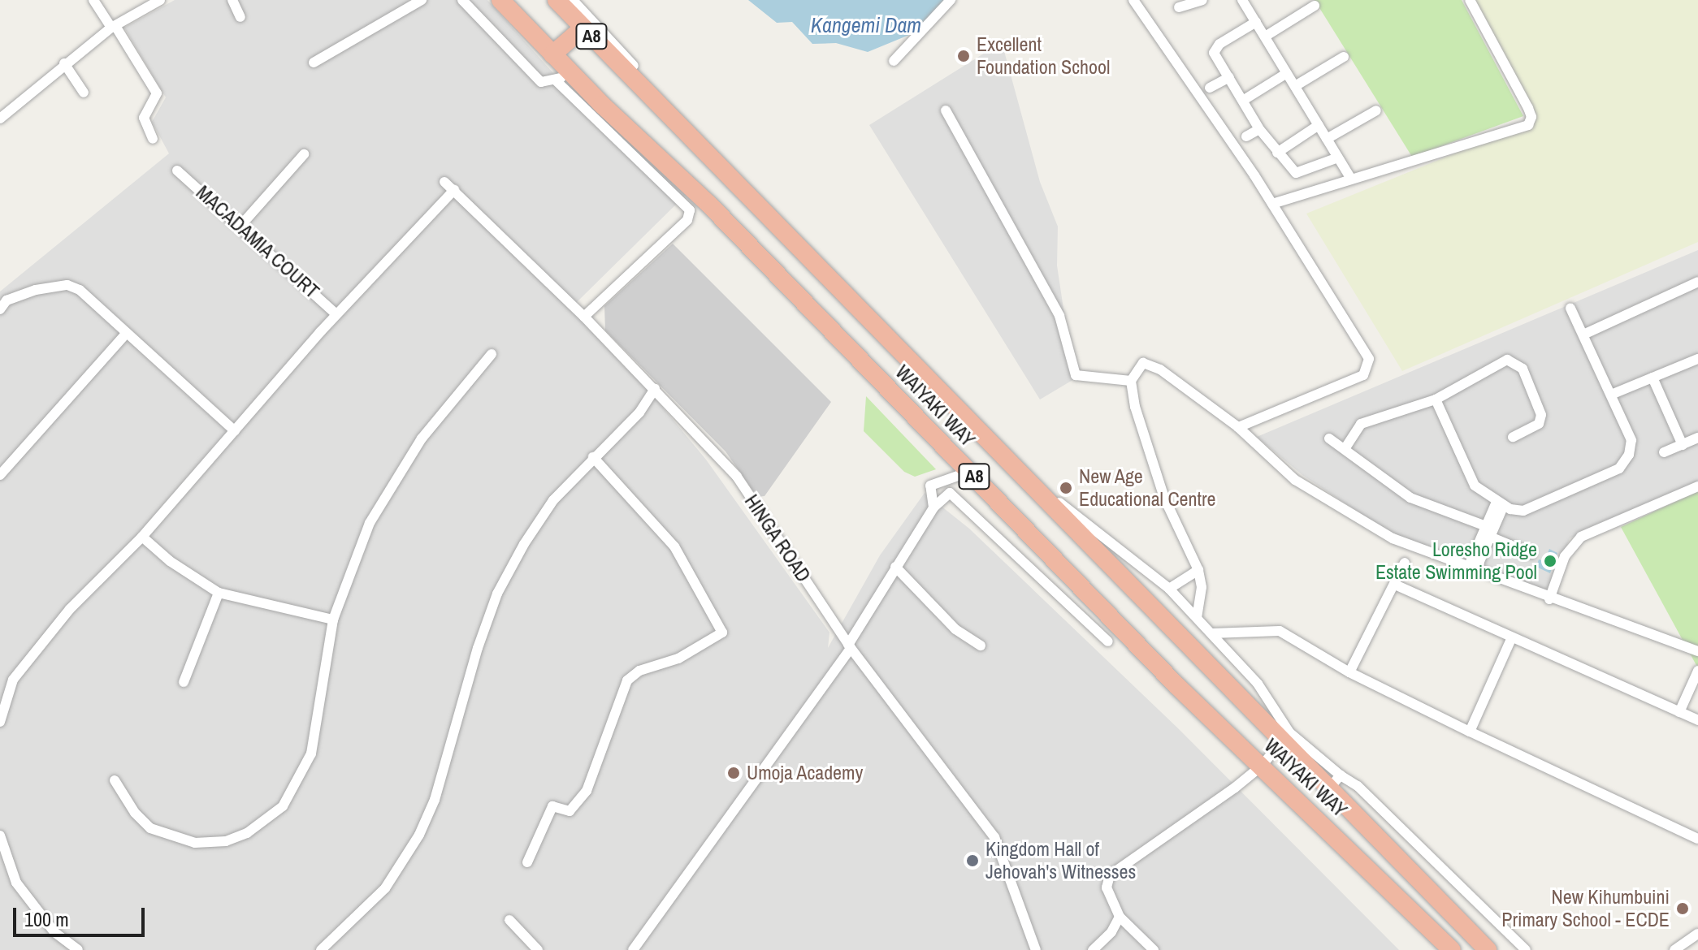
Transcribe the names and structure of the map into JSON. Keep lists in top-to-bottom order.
{
  "streets": {
    "highway": ["A8", "WAIYAKI WAY"],
    "street": ["MACADAMIA COURT", "HINGA ROAD"]
  },
  "water": ["Kangemi Dam"],
  "places": [
    "Excellent Foundation School",
    "New Age Educational Centre",
    "Loresho Ridge Estate Swimming Pool",
    "Umoja Academy",
    "Kingdom Hall of Jehovah's Witnesses",
    "New Kihumbuini Primary School - ECDE"
  ],
  "scale_bar": "100 m"
}
